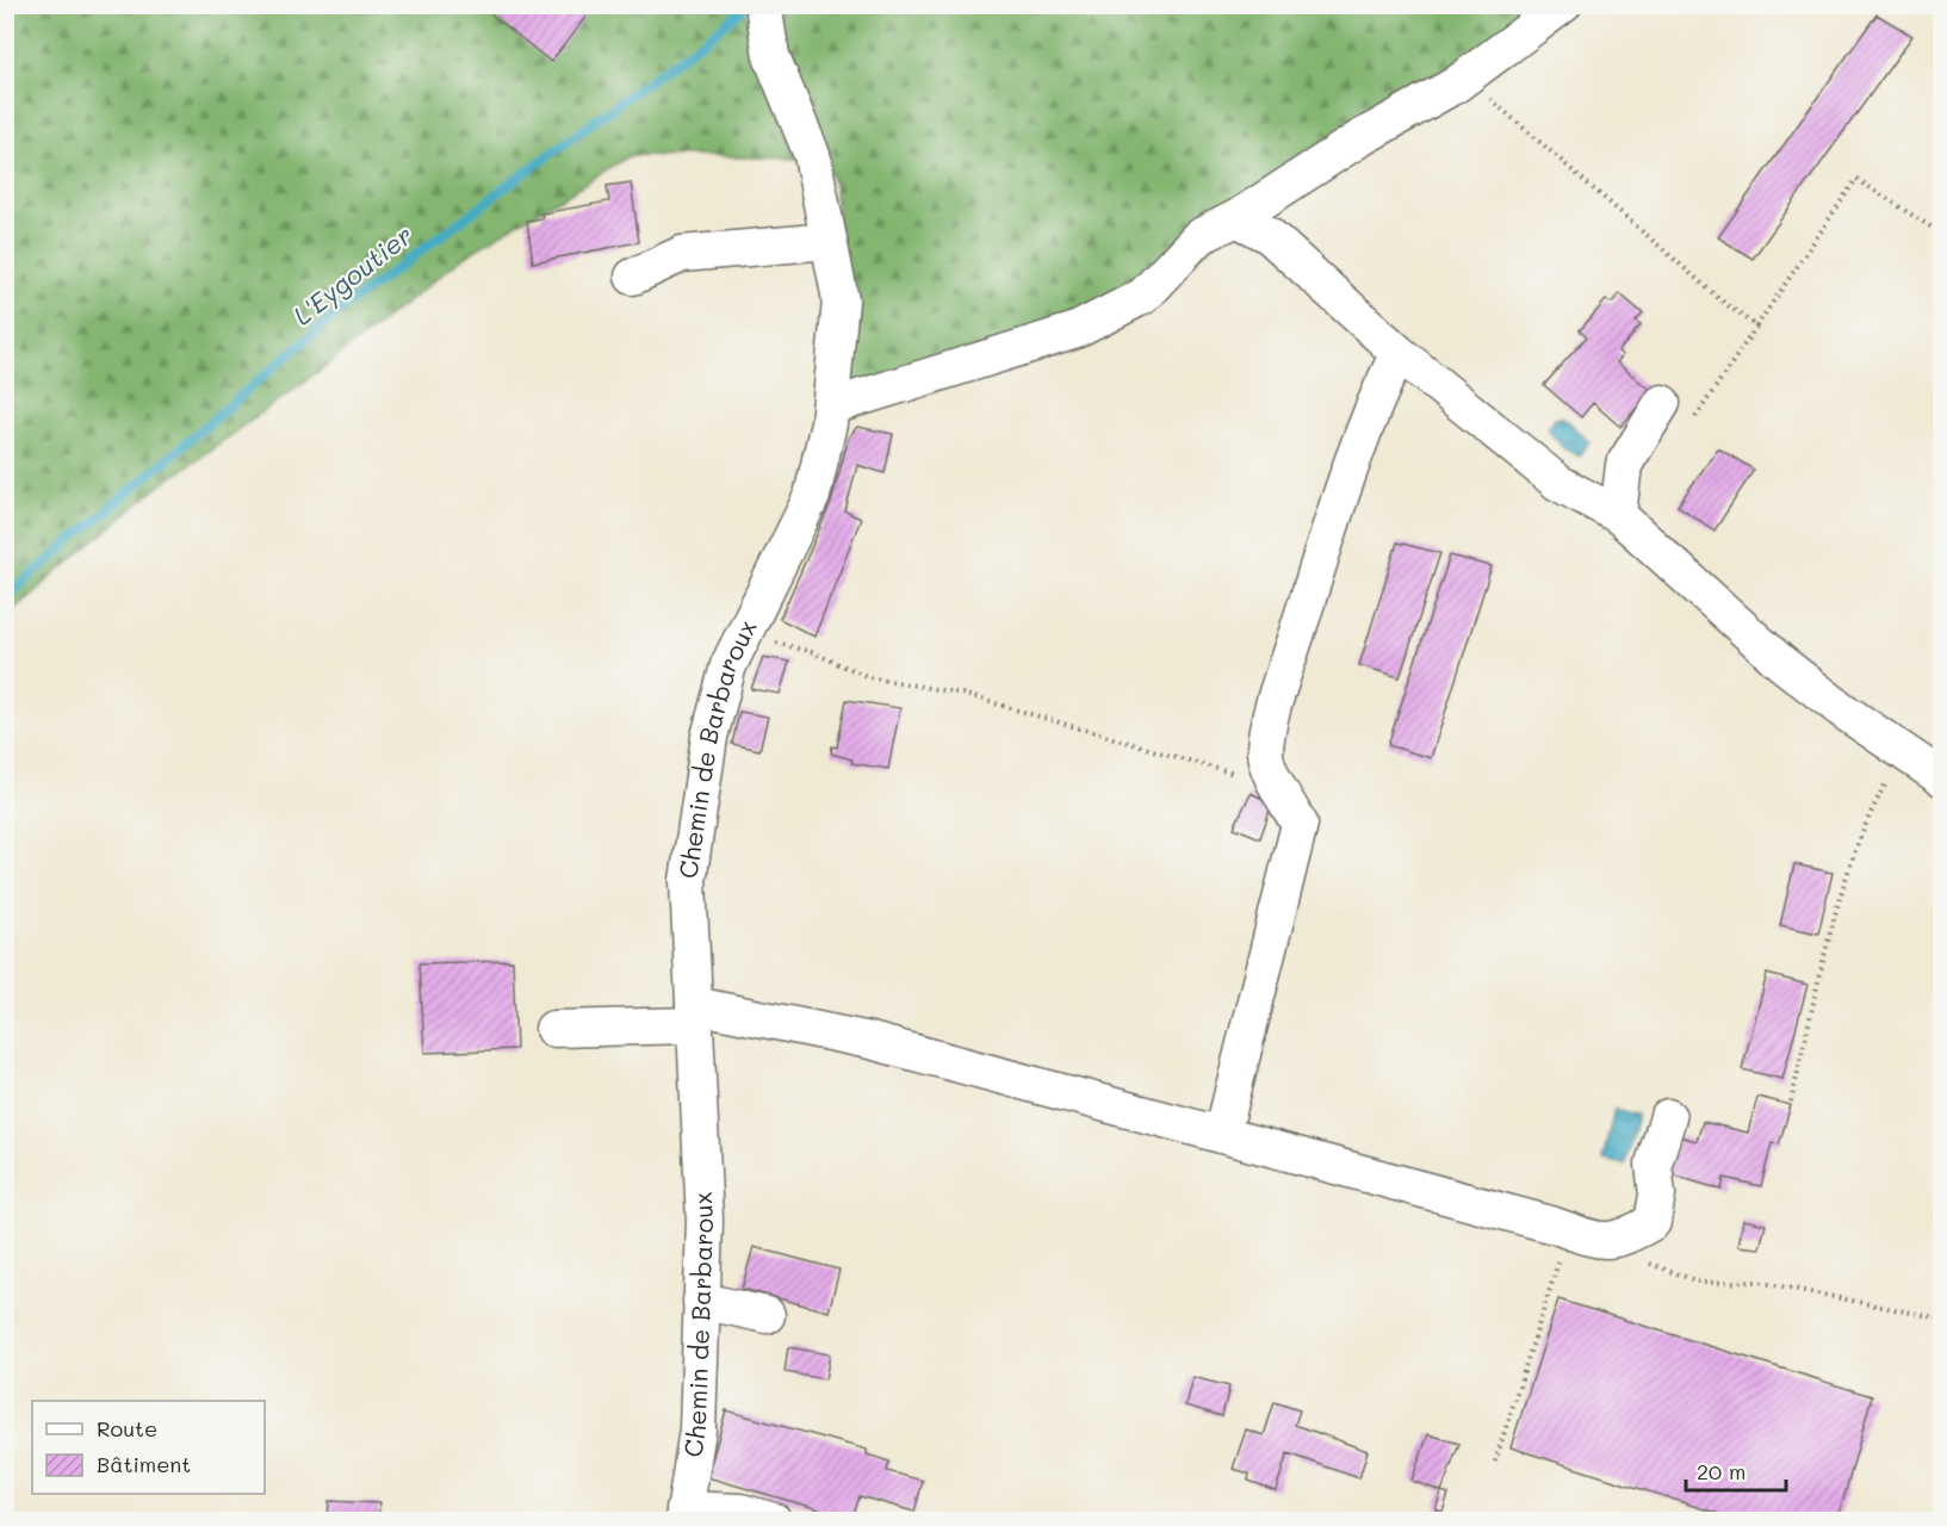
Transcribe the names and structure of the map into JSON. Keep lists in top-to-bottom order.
{
  "streets": {
    "street": ["Chemin de Barbaroux"]
  },
  "water": ["L'Eygoutier"],
  "legend": ["Route", "Bâtiment"],
  "scale_bar": "20 m"
}
